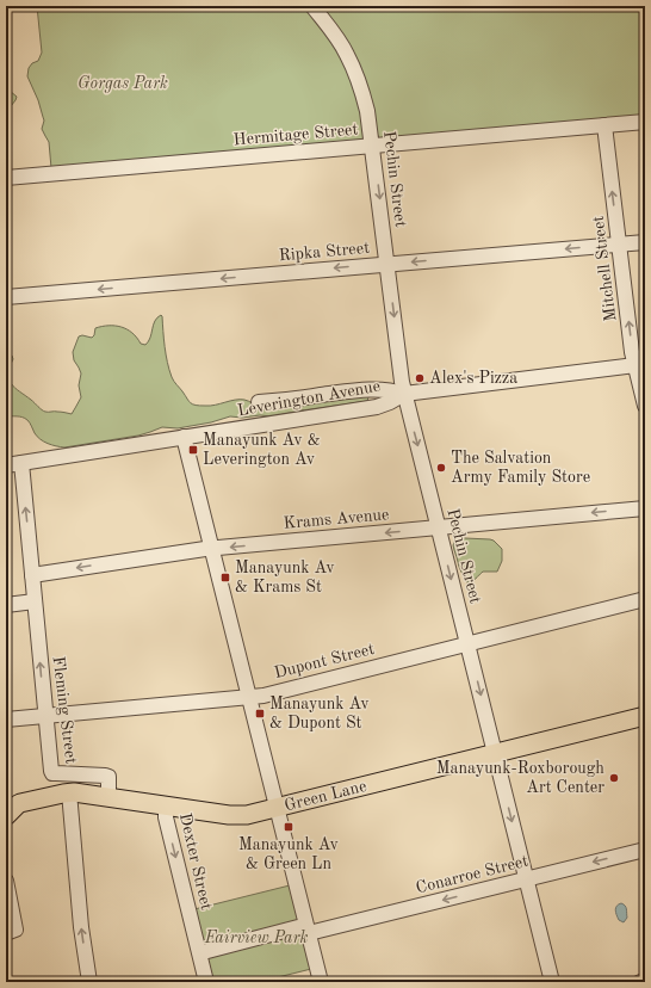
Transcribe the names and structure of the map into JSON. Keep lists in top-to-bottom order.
{
  "streets": {
    "main road": ["Green Lane"],
    "street": [
      "Hermitage Street",
      "Pechin Street",
      "Ripka Street",
      "Mitchell Street",
      "Leverington Avenue",
      "Krams Avenue",
      "Dupont Street",
      "Fleming Street",
      "Dexter Street",
      "Conarroe Street"
    ]
  },
  "crossings": [
    ["Hermitage Street", "Pechin Street"],
    ["Hermitage Street", "Mitchell Street"],
    ["Pechin Street", "Ripka Street"],
    ["Pechin Street", "Leverington Avenue"],
    ["Pechin Street", "Krams Avenue"],
    ["Pechin Street", "Dupont Street"],
    ["Pechin Street", "Green Lane"],
    ["Pechin Street", "Conarroe Street"],
    ["Ripka Street", "Mitchell Street"],
    ["Mitchell Street", "Leverington Avenue"],
    ["Leverington Avenue", "Fleming Street"],
    ["Krams Avenue", "Fleming Street"],
    ["Dupont Street", "Fleming Street"],
    ["Fleming Street", "Green Lane"],
    ["Green Lane", "Dexter Street"]
  ],
  "one_way": [
    "Pechin Street",
    "Ripka Street",
    "Mitchell Street",
    "Krams Avenue",
    "Fleming Street",
    "Conarroe Street"
  ],
  "parks": ["Gorgas Park", "Fairview Park"],
  "places": {
    "other": ["Alex's Pizza", "The Salvation Army Family Store", "Manayunk-Roxborough Art Center"],
    "transit": [
      "Manayunk Av & Leverington Av",
      "Manayunk Av & Krams St",
      "Manayunk Av & Dupont St",
      "Manayunk Av & Green Ln"
    ]
  }
}
